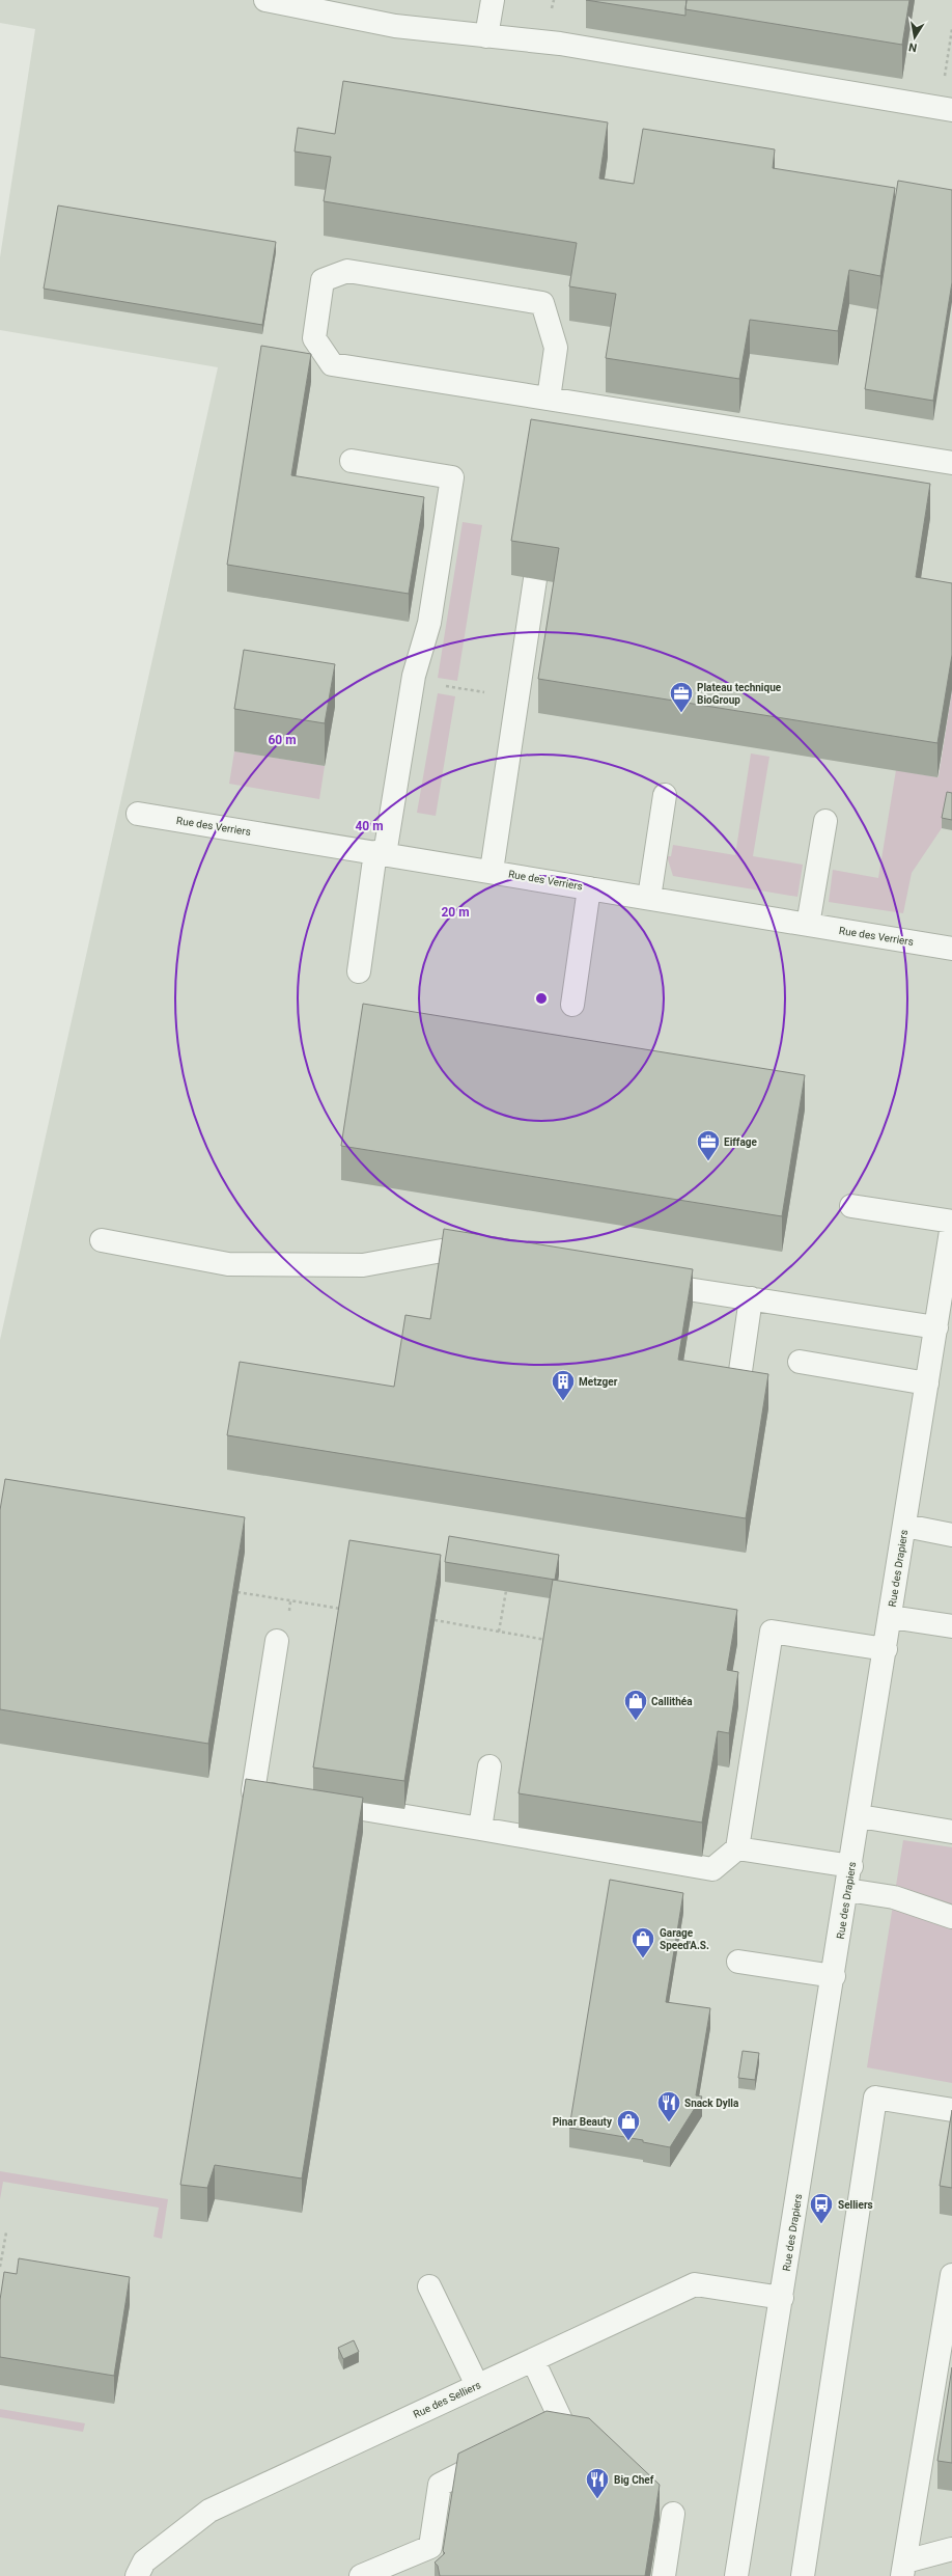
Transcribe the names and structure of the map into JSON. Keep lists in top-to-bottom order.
{
  "streets": {
    "street": ["Rue des Verriers", "Rue des Drapiers", "Rue des Selliers"]
  },
  "crossings": [
    ["Rue des Drapiers", "Rue des Selliers"]
  ],
  "places": {
    "office": ["Plateau technique BioGroup", "Eiffage"],
    "building": ["Metzger"],
    "shop": ["Callithéa", "Garage Speed'A.S.", "Pinar Beauty"],
    "restaurant": ["Snack Dylla", "Big Chef"],
    "bus stop": ["Selliers"]
  },
  "north": "bottom",
  "rings": ["60 m", "40 m", "20 m"]
}
